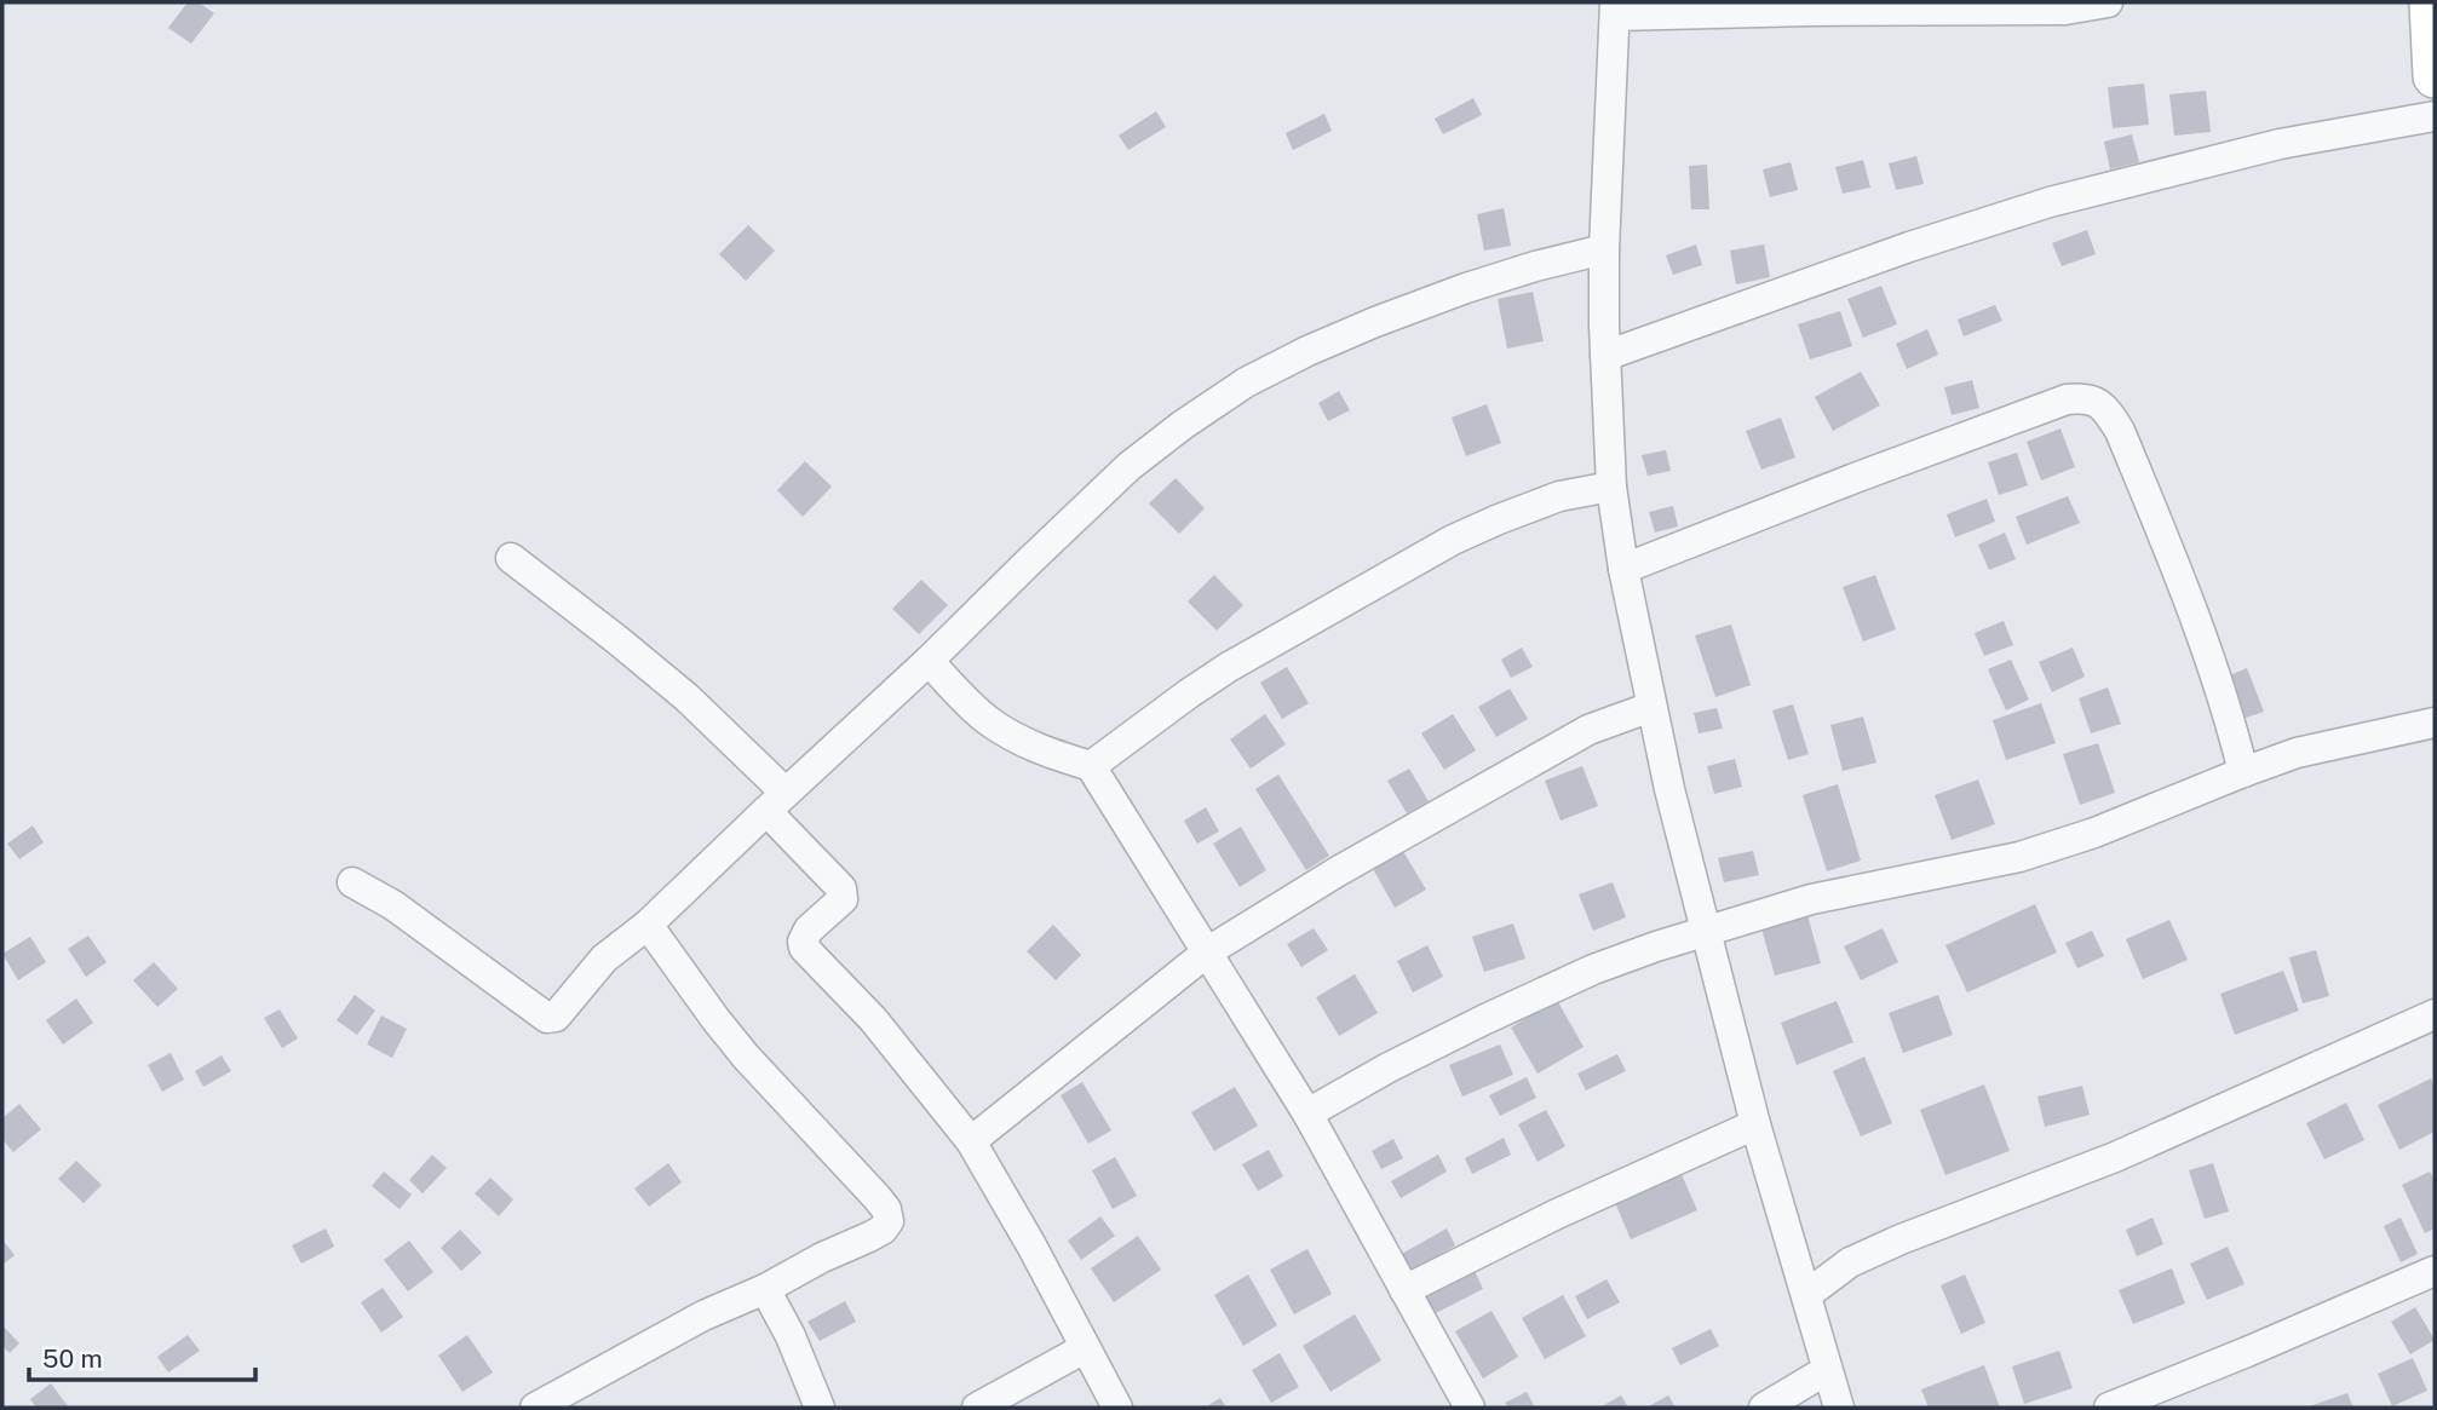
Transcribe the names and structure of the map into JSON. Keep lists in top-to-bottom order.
{
  "scale_bar": "50 m"
}
